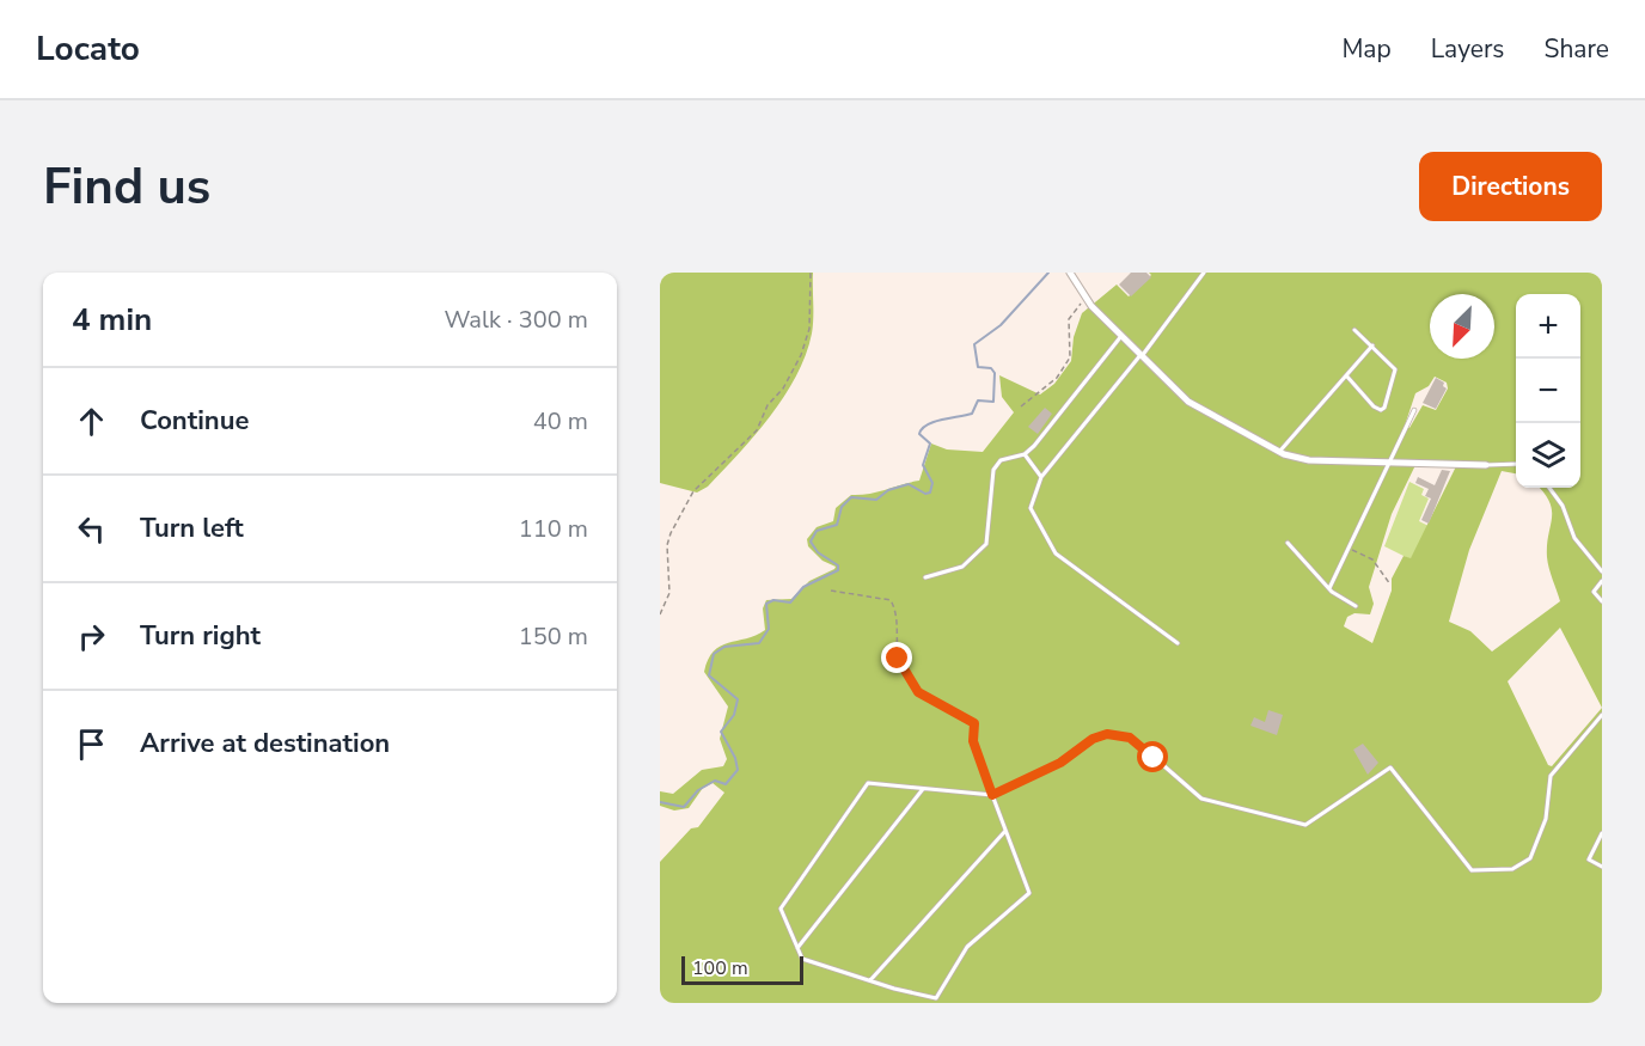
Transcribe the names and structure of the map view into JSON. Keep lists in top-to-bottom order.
{
  "scale_bar": "100 m",
  "north": "bottom left",
  "page": {
    "header": "Locato",
    "nav": ["Map", "Layers", "Share"],
    "buttons": "Directions",
    "title": "Find us",
    "heading": ["4 min", "Walk · 300 m"],
    "map_buttons": ["+", "−"],
    "list": [
      ["Continue", "40 m"],
      ["Turn left", "110 m"],
      ["Turn right", "150 m"],
      "Arrive at destination"
    ],
    "scale": "100 m"
  }
}
